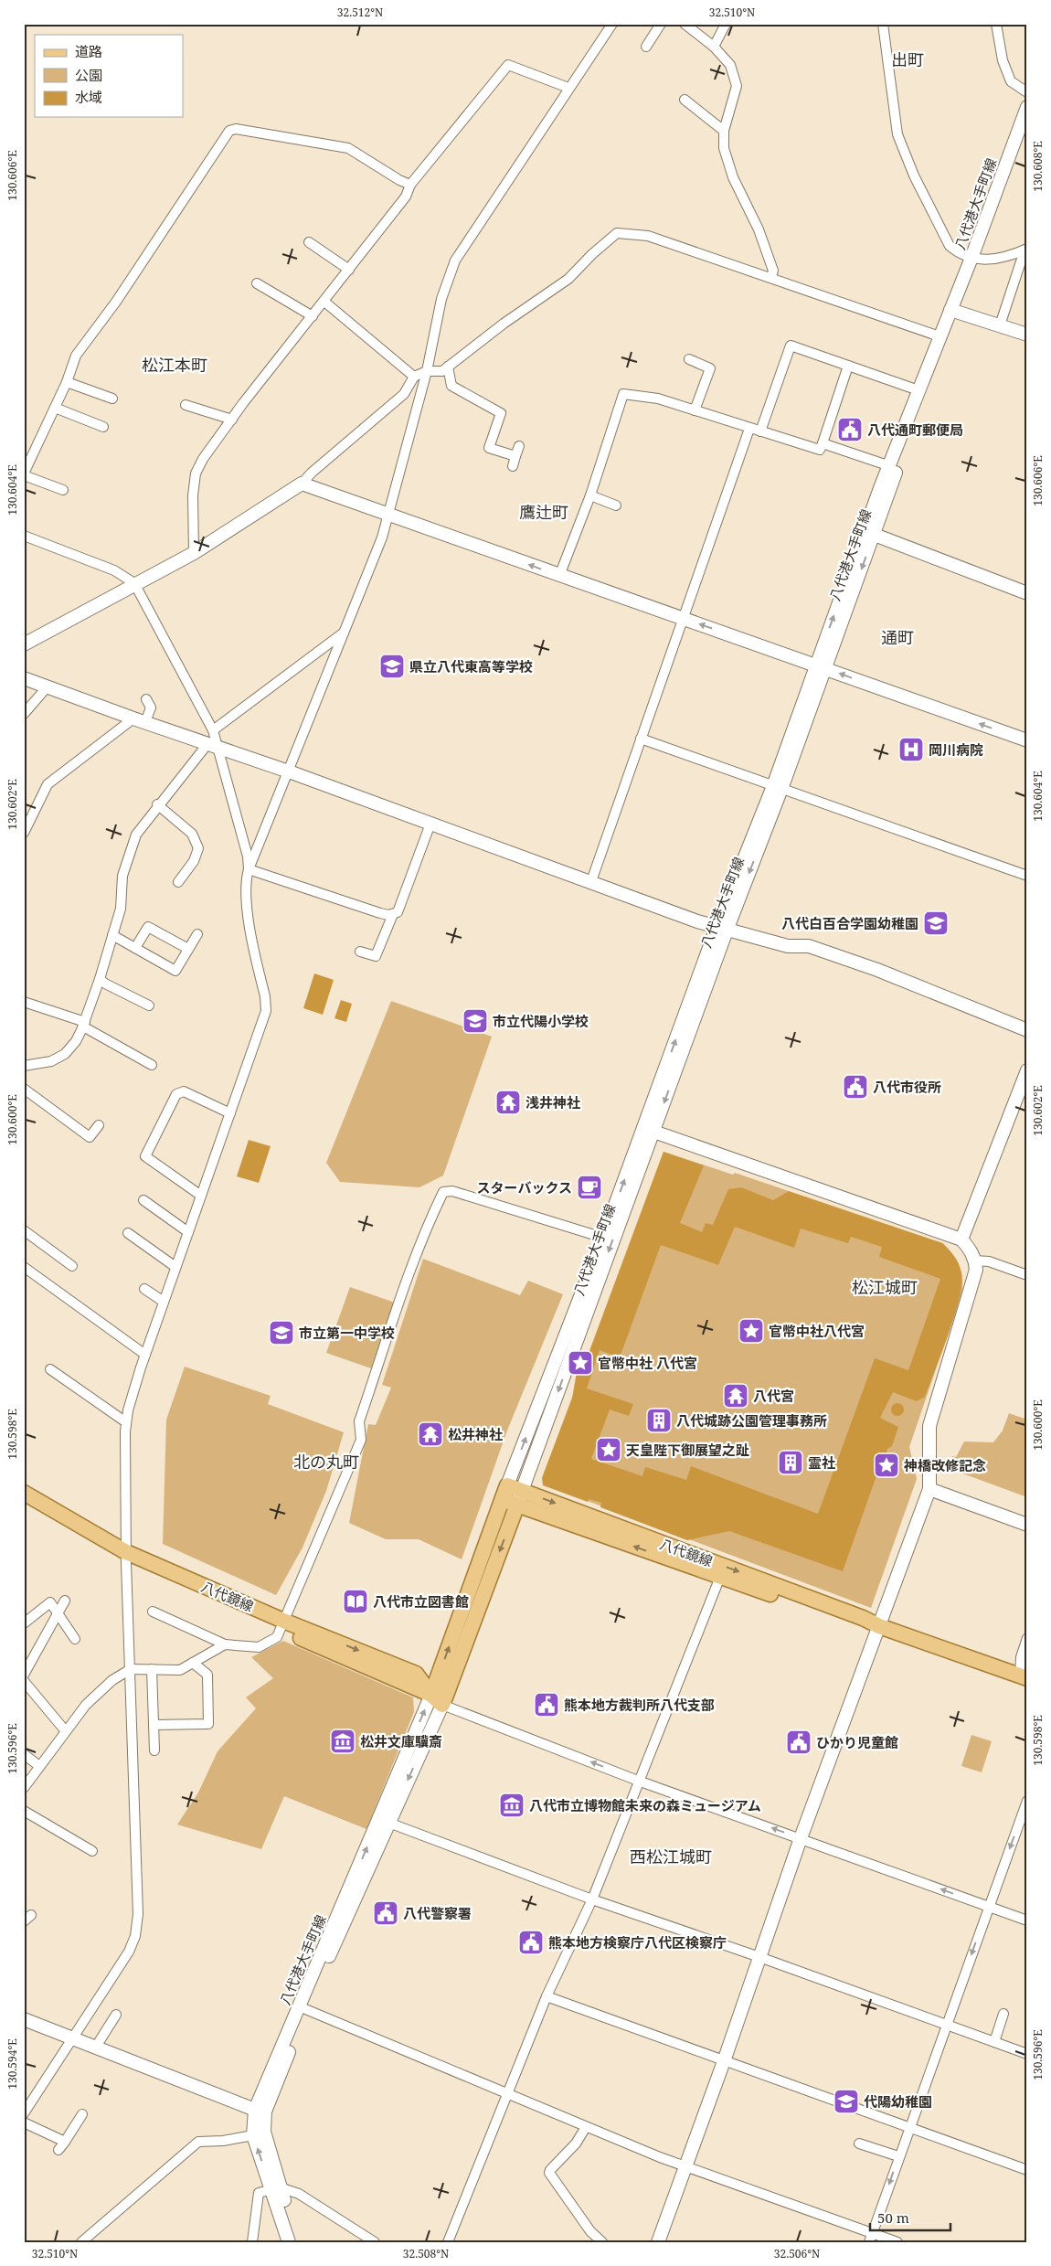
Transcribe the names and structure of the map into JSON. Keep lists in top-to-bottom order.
{
  "streets": {
    "main road": ["八代鏡線"],
    "street": ["八代港大手町線"]
  },
  "crossings": [
    ["八代港大手町線", "八代鏡線"]
  ],
  "districts": [
    "出町",
    "松江本町",
    "鷹辻町",
    "通町",
    "松江城町",
    "北の丸町",
    "西松江城町"
  ],
  "places": {
    "public building": [
      "八代通町郵便局",
      "八代市役所",
      "熊本地方裁判所八代支部",
      "ひかり児童館",
      "八代警察署",
      "熊本地方検察庁八代区検察庁"
    ],
    "school or university": [
      "県立八代東高等学校",
      "八代白百合学園幼稚園",
      "市立代陽小学校",
      "市立第一中学校",
      "代陽幼稚園"
    ],
    "hospital": ["岡川病院"],
    "temple": ["浅井神社", "八代宮", "松井神社"],
    "cafe": ["スターバックス"],
    "place": [
      "官幣中社八代宮",
      "官幣中社 八代宮",
      "天皇陛下御展望之趾",
      "神橋改修記念"
    ],
    "building": ["八代城跡公園管理事務所", "霊社"],
    "library": ["八代市立図書館"],
    "museum": ["松井文庫驥斎", "八代市立博物館未来の森ミュージアム"]
  },
  "legend": ["道路", "公園", "水域"],
  "scale_bar": "50 m",
  "coordinates": [
    "32.512°N",
    "32.510°N",
    "130.608°E",
    "130.606°E",
    "130.604°E",
    "130.602°E",
    "130.600°E",
    "130.598°E",
    "130.596°E",
    "130.594°E",
    "32.508°N",
    "32.506°N"
  ]
}
